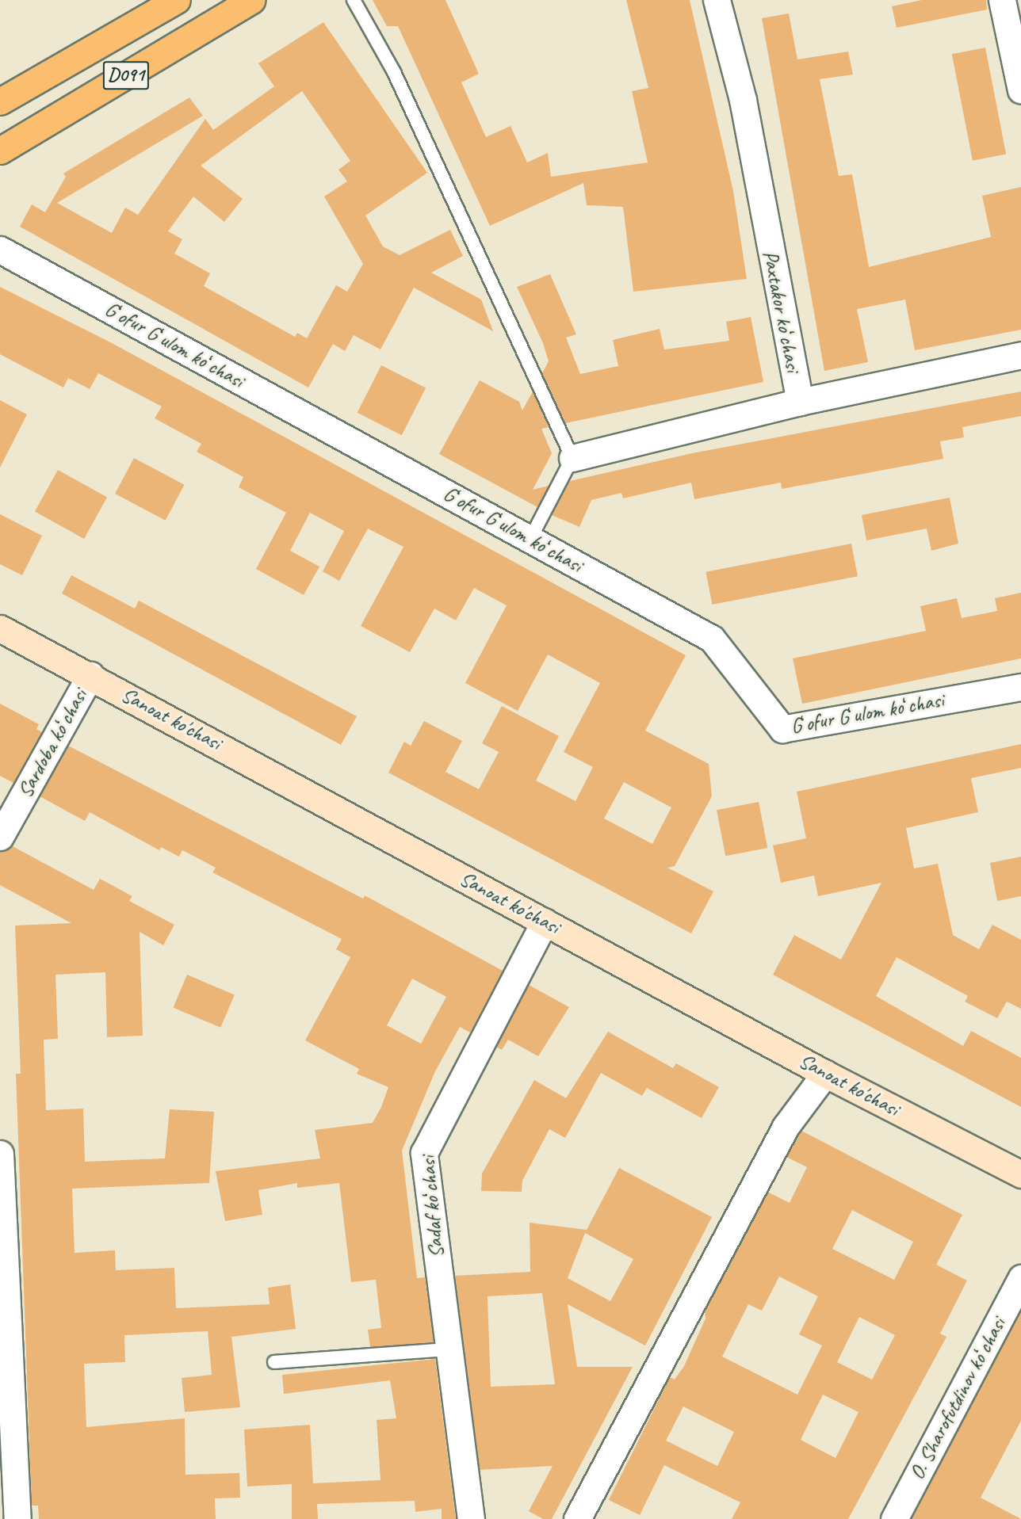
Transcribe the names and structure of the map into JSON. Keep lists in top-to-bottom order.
{
  "streets": {
    "highway": ["D091"],
    "main road": ["Sanoat ko'chasi"],
    "street": [
      "Paxtakor koʻchasi",
      "Gʻofur Gʻulom koʻchasi",
      "Sardoba koʻchasi",
      "Sadaf koʻchasi",
      "O. Sharofutdinov koʻchasi"
    ]
  },
  "crossings": [
    ["Sanoat ko'chasi", "Sardoba koʻchasi"],
    ["Sanoat ko'chasi", "Sadaf koʻchasi"]
  ]
}
